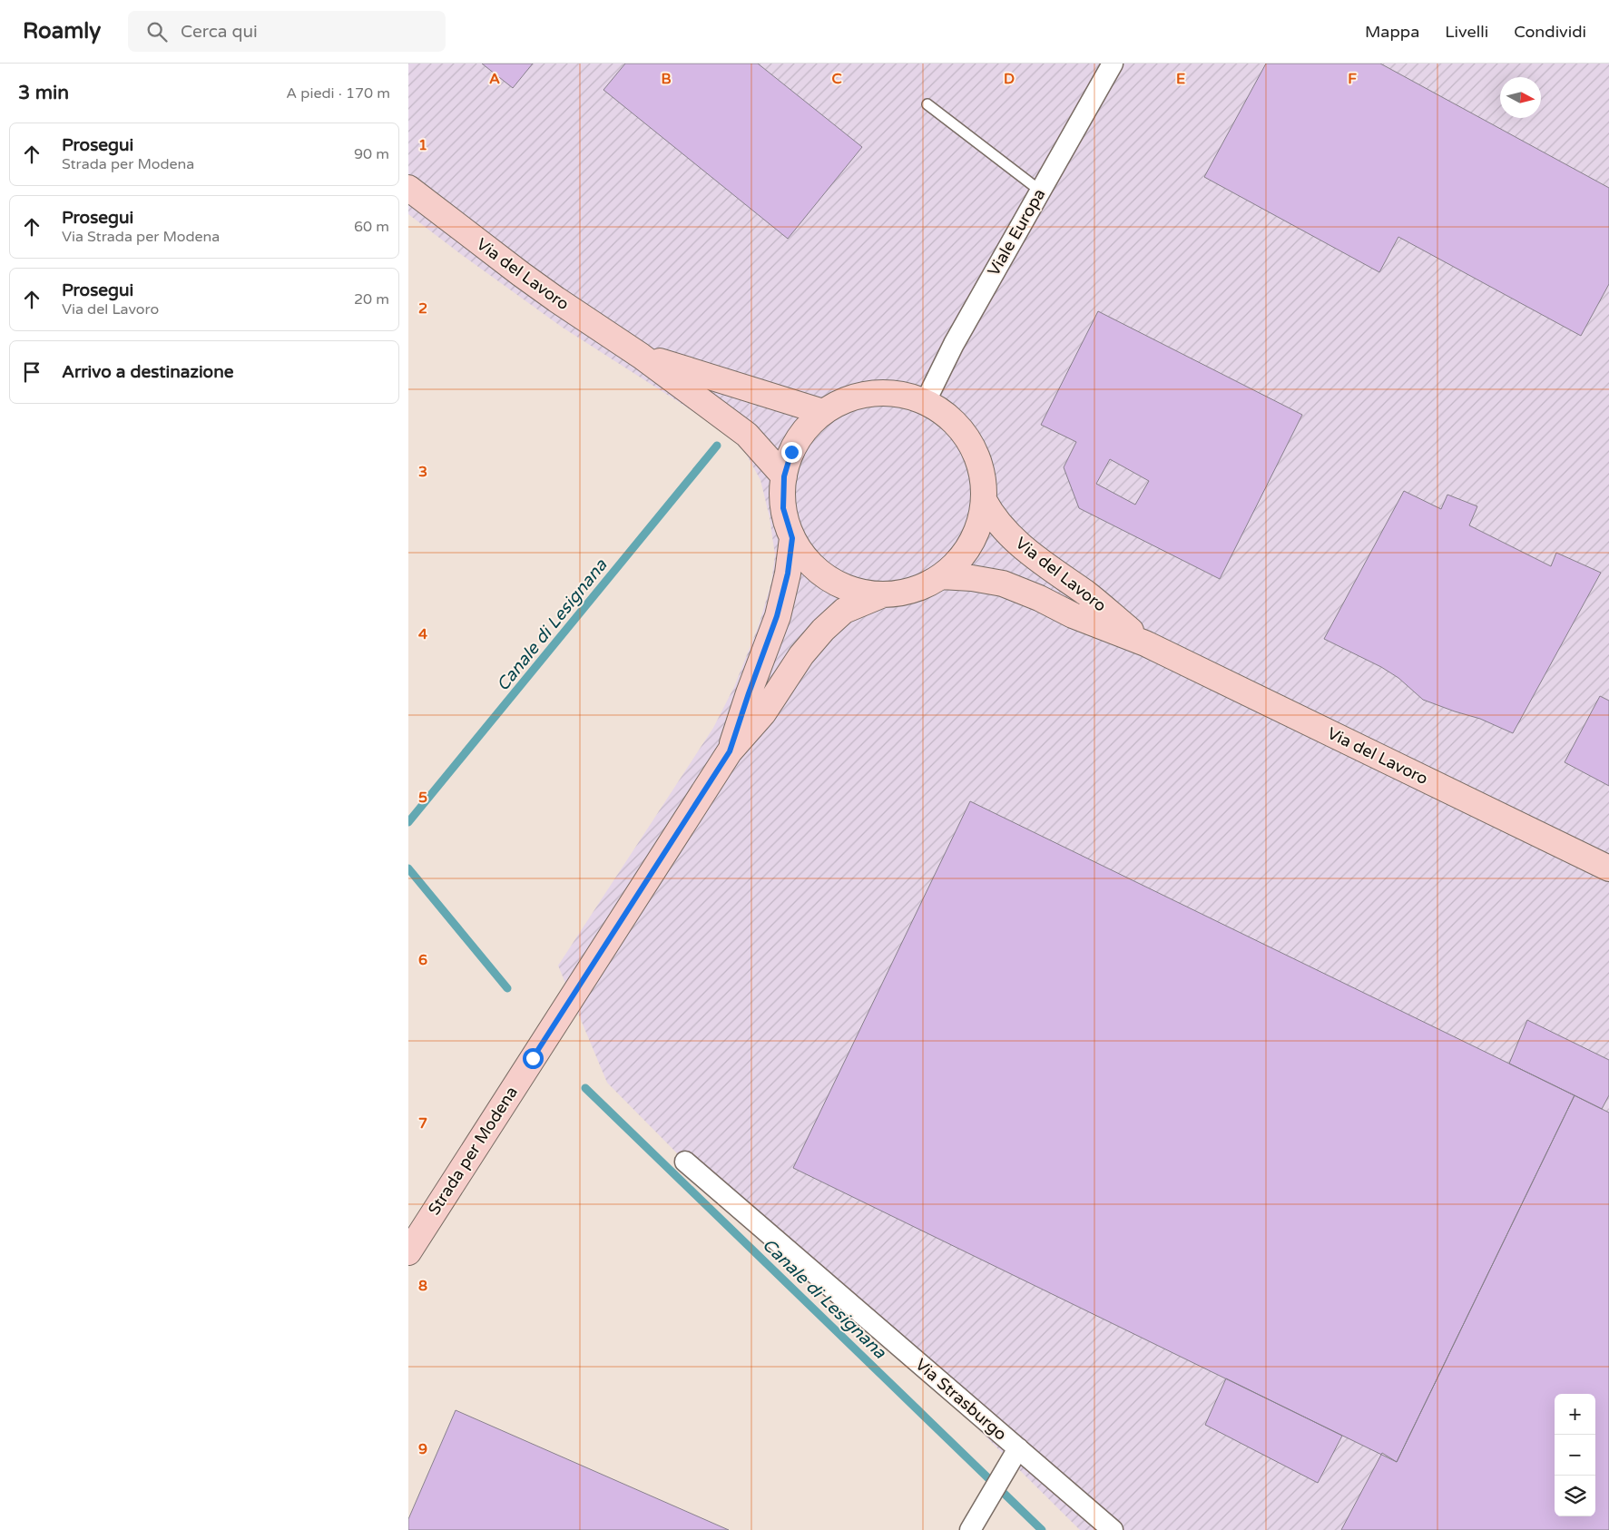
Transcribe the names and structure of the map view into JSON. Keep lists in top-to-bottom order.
{
  "streets": {
    "main road": ["Via del Lavoro", "Strada per Modena"],
    "street": ["Viale Europa", "Via Strasburgo"]
  },
  "crossings": [
    ["Viale Europa", "Via del Lavoro"]
  ],
  "water": ["Canale di Lesignana"],
  "north": "right",
  "page": {
    "header": "Roamly",
    "search": "Cerca qui",
    "nav": ["Mappa", "Livelli", "Condividi"],
    "heading": ["3 min", "A piedi · 170 m"],
    "list": [
      ["Prosegui", "Strada per Modena", "90 m"],
      ["Prosegui", "Via Strada per Modena", "60 m"],
      ["Prosegui", "Via del Lavoro", "20 m"],
      "Arrivo a destinazione"
    ],
    "map_buttons": ["+", "−"]
  },
  "grid": {
    "columns": [
      "A",
      "B",
      "C",
      "D",
      "E",
      "F"
    ],
    "rows": [
      "1",
      "2",
      "3",
      "4",
      "5",
      "6",
      "7",
      "8",
      "9"
    ]
  }
}
